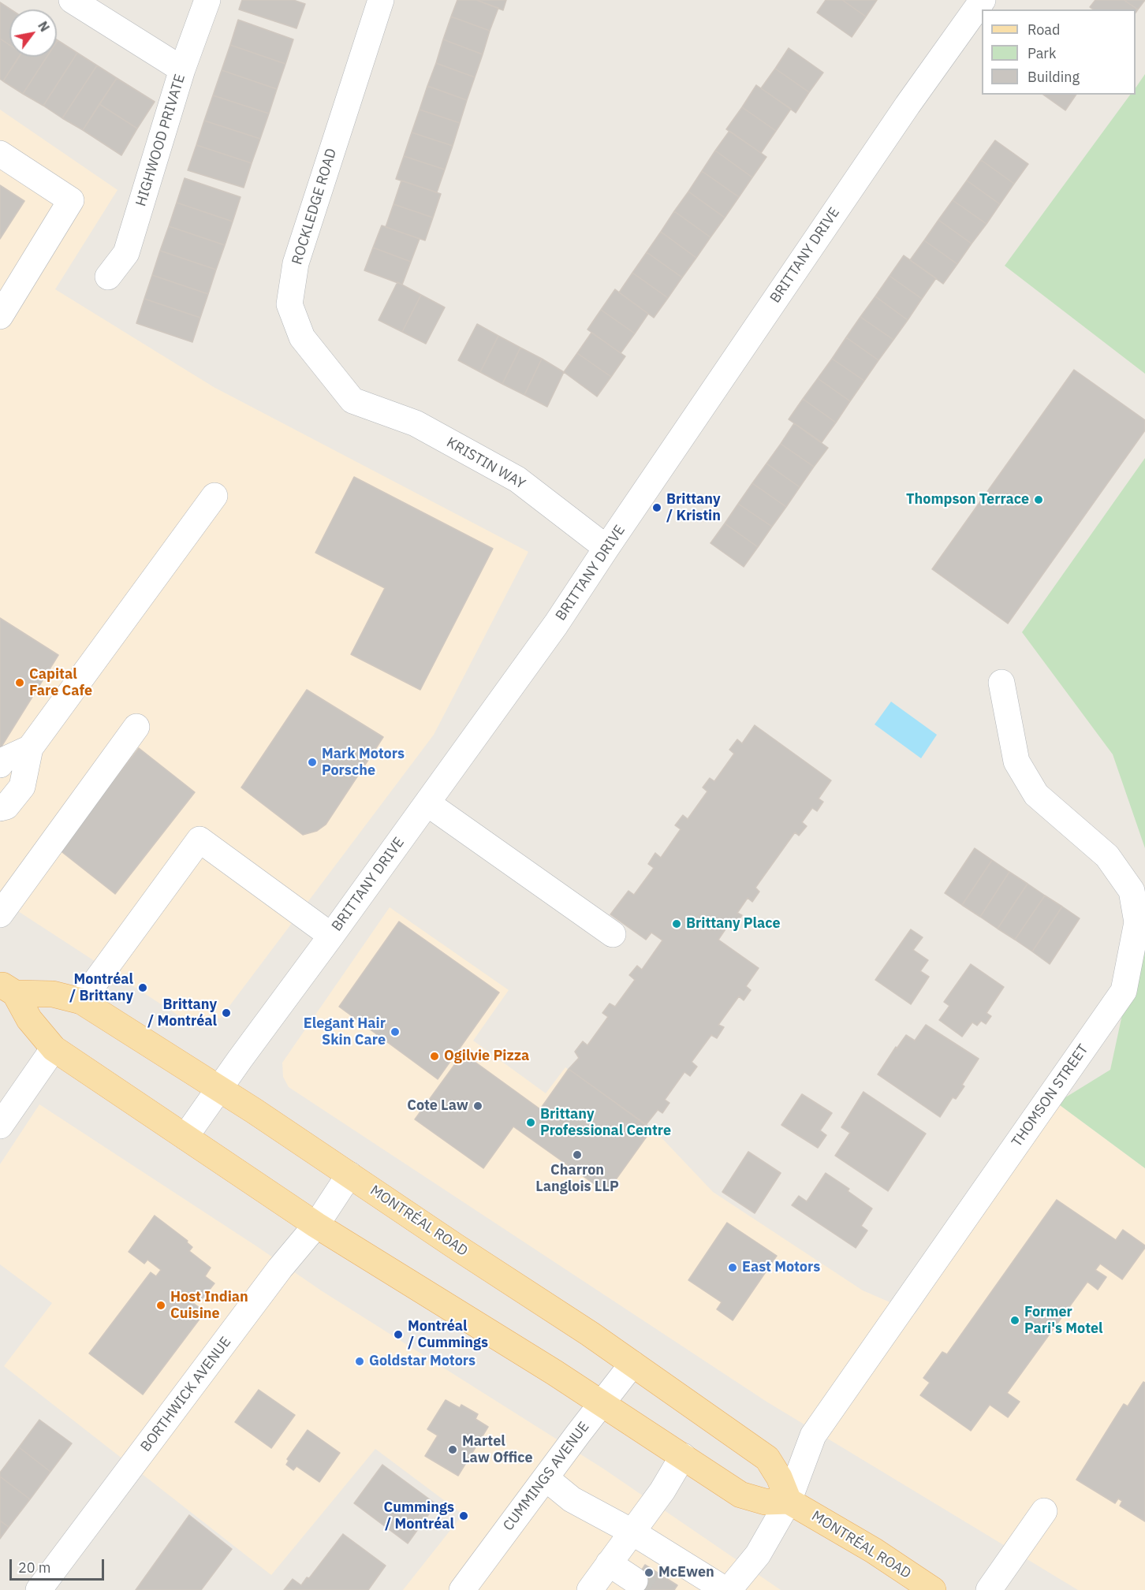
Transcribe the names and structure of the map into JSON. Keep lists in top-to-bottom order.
{
  "streets": {
    "main road": ["MONTRÉAL ROAD"],
    "street": [
      "HIGHWOOD PRIVATE",
      "ROCKLEDGE ROAD",
      "BRITTANY DRIVE",
      "KRISTIN WAY",
      "THOMSON STREET",
      "BORTHWICK AVENUE",
      "CUMMINGS AVENUE"
    ]
  },
  "crossings": [
    ["ROCKLEDGE ROAD", "KRISTIN WAY"],
    ["BRITTANY DRIVE", "KRISTIN WAY"],
    ["BRITTANY DRIVE", "MONTRÉAL ROAD"],
    ["THOMSON STREET", "MONTRÉAL ROAD"],
    ["MONTRÉAL ROAD", "BORTHWICK AVENUE"],
    ["MONTRÉAL ROAD", "CUMMINGS AVENUE"]
  ],
  "places": [
    "Thompson Terrace",
    "Brittany / Kristin",
    "Capital Fare Cafe",
    "Mark Motors Porsche",
    "Brittany Place",
    "Montréal / Brittany",
    "Brittany / Montréal",
    "Elegant Hair Skin Care",
    "Ogilvie Pizza",
    "Cote Law",
    "Brittany Professional Centre",
    "Charron Langlois LLP",
    "East Motors",
    "Host Indian Cuisine",
    "Former Pari's Motel",
    "Montréal / Cummings",
    "Goldstar Motors",
    "Martel Law Office",
    "Cummings / Montréal",
    "McEwen"
  ],
  "legend": ["Road", "Park", "Building"],
  "scale_bar": "20 m",
  "north": "top right"
}
